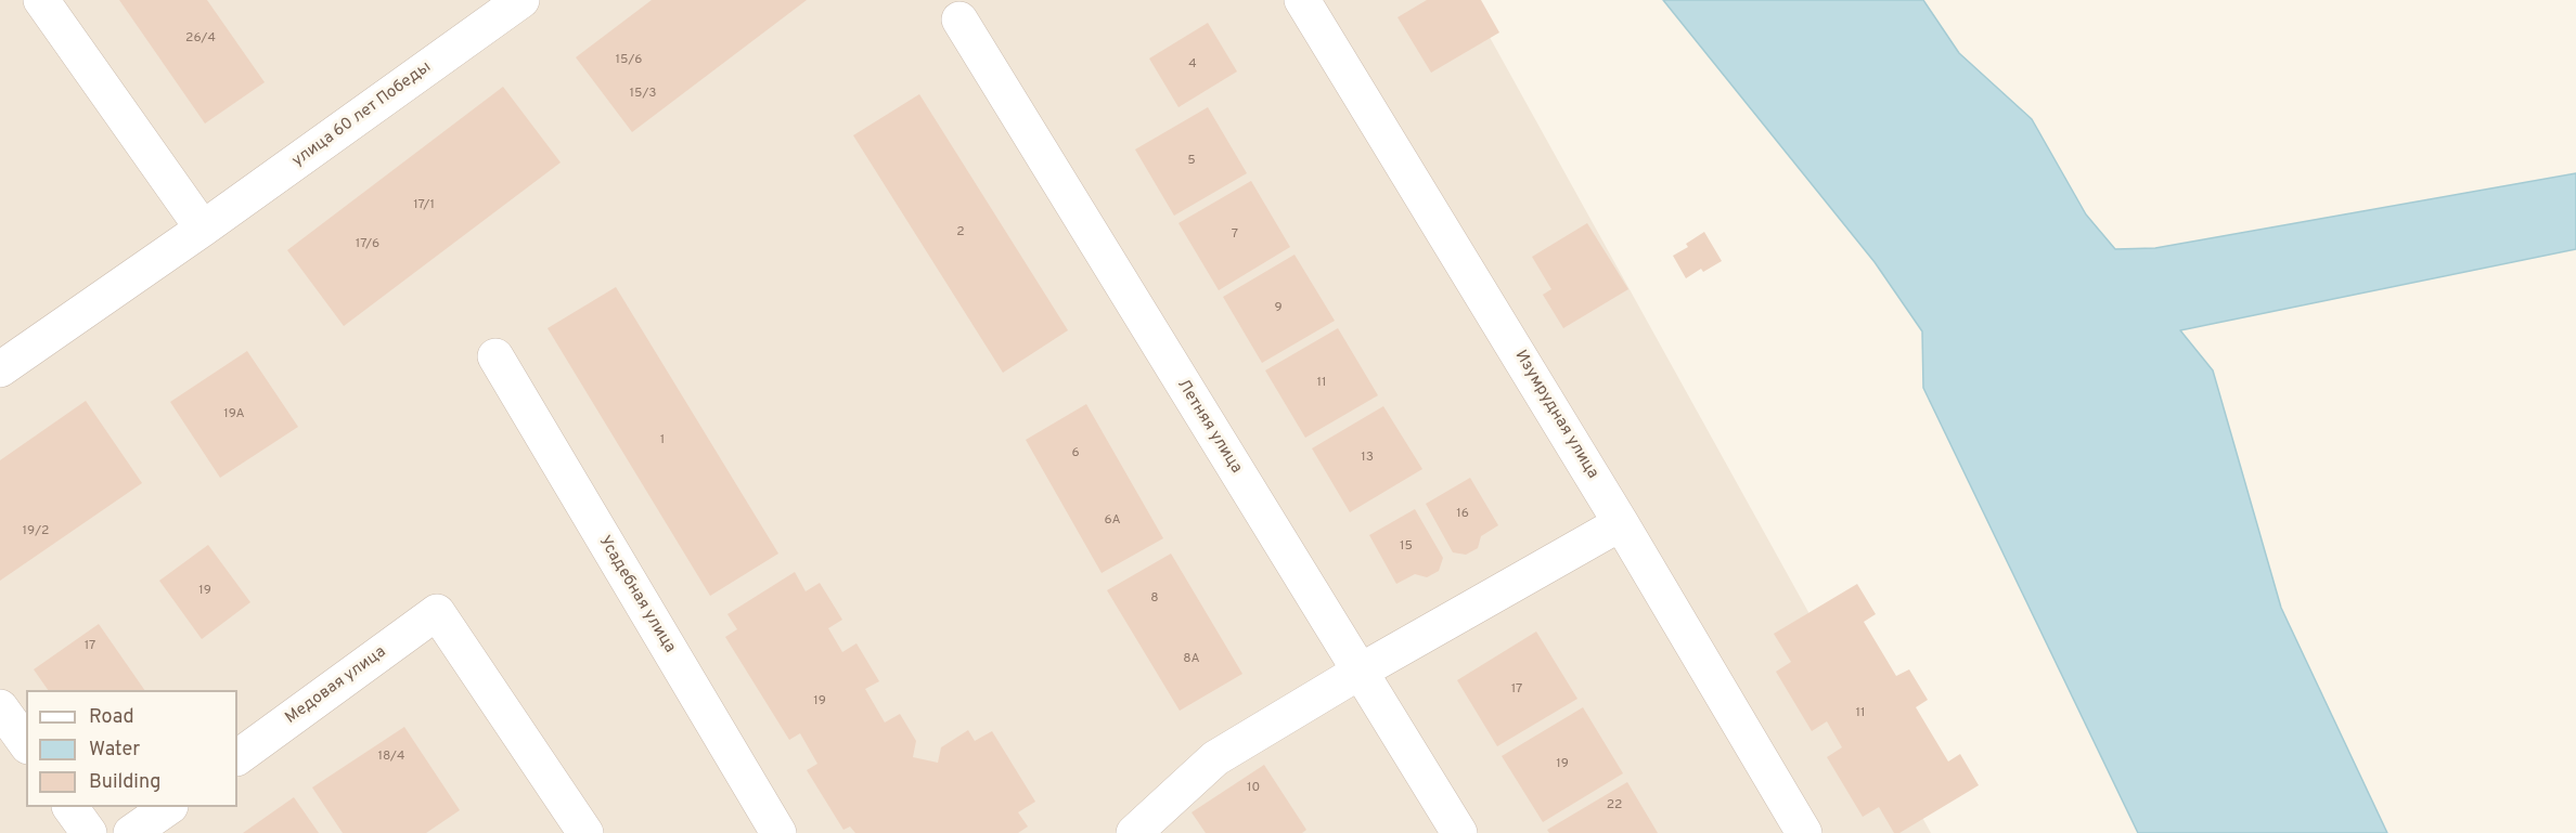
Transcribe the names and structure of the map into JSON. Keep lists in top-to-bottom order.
{
  "streets": {
    "street": [
      "улица 60 лет Победы",
      "Изумрудная улица",
      "Летняя улица",
      "Усадебная улица",
      "Медовая улица"
    ]
  },
  "house_numbers": [
    "26/4",
    "15/6",
    "4",
    "15/3",
    "5",
    "17/1",
    "2",
    "7",
    "17/6",
    "9",
    "11",
    "19А",
    "1",
    "6",
    "13",
    "16",
    "6А",
    "19/2",
    "15",
    "19",
    "8",
    "17",
    "8А",
    "17",
    "19",
    "11",
    "18/4",
    "19",
    "10",
    "22"
  ],
  "legend": ["Road", "Water", "Building"]
}
